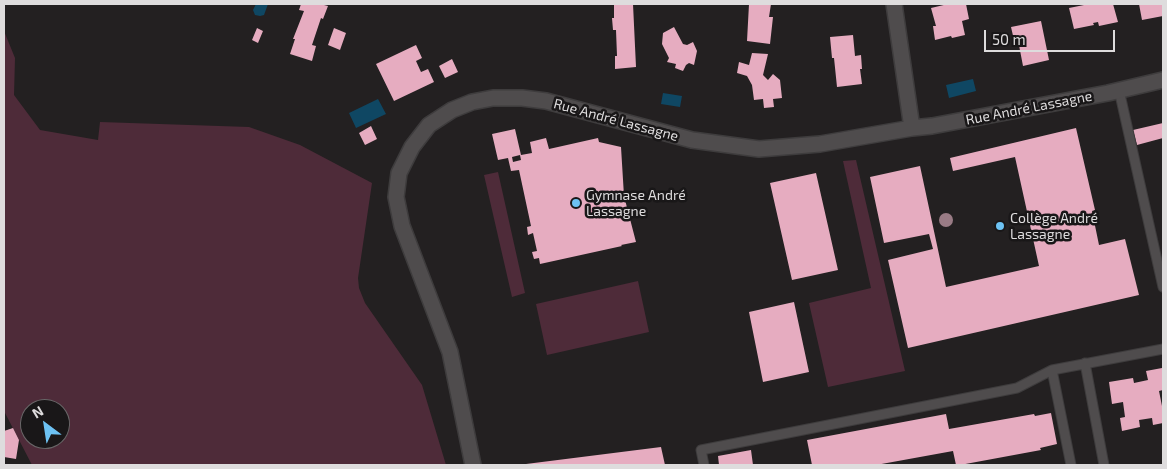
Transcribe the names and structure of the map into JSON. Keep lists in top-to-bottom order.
{
  "streets": {
    "street": ["Rue André Lassagne"]
  },
  "places": ["Gymnase André Lassagne", "Collège André Lassagne"],
  "scale_bar": "50 m",
  "north": "top left"
}
